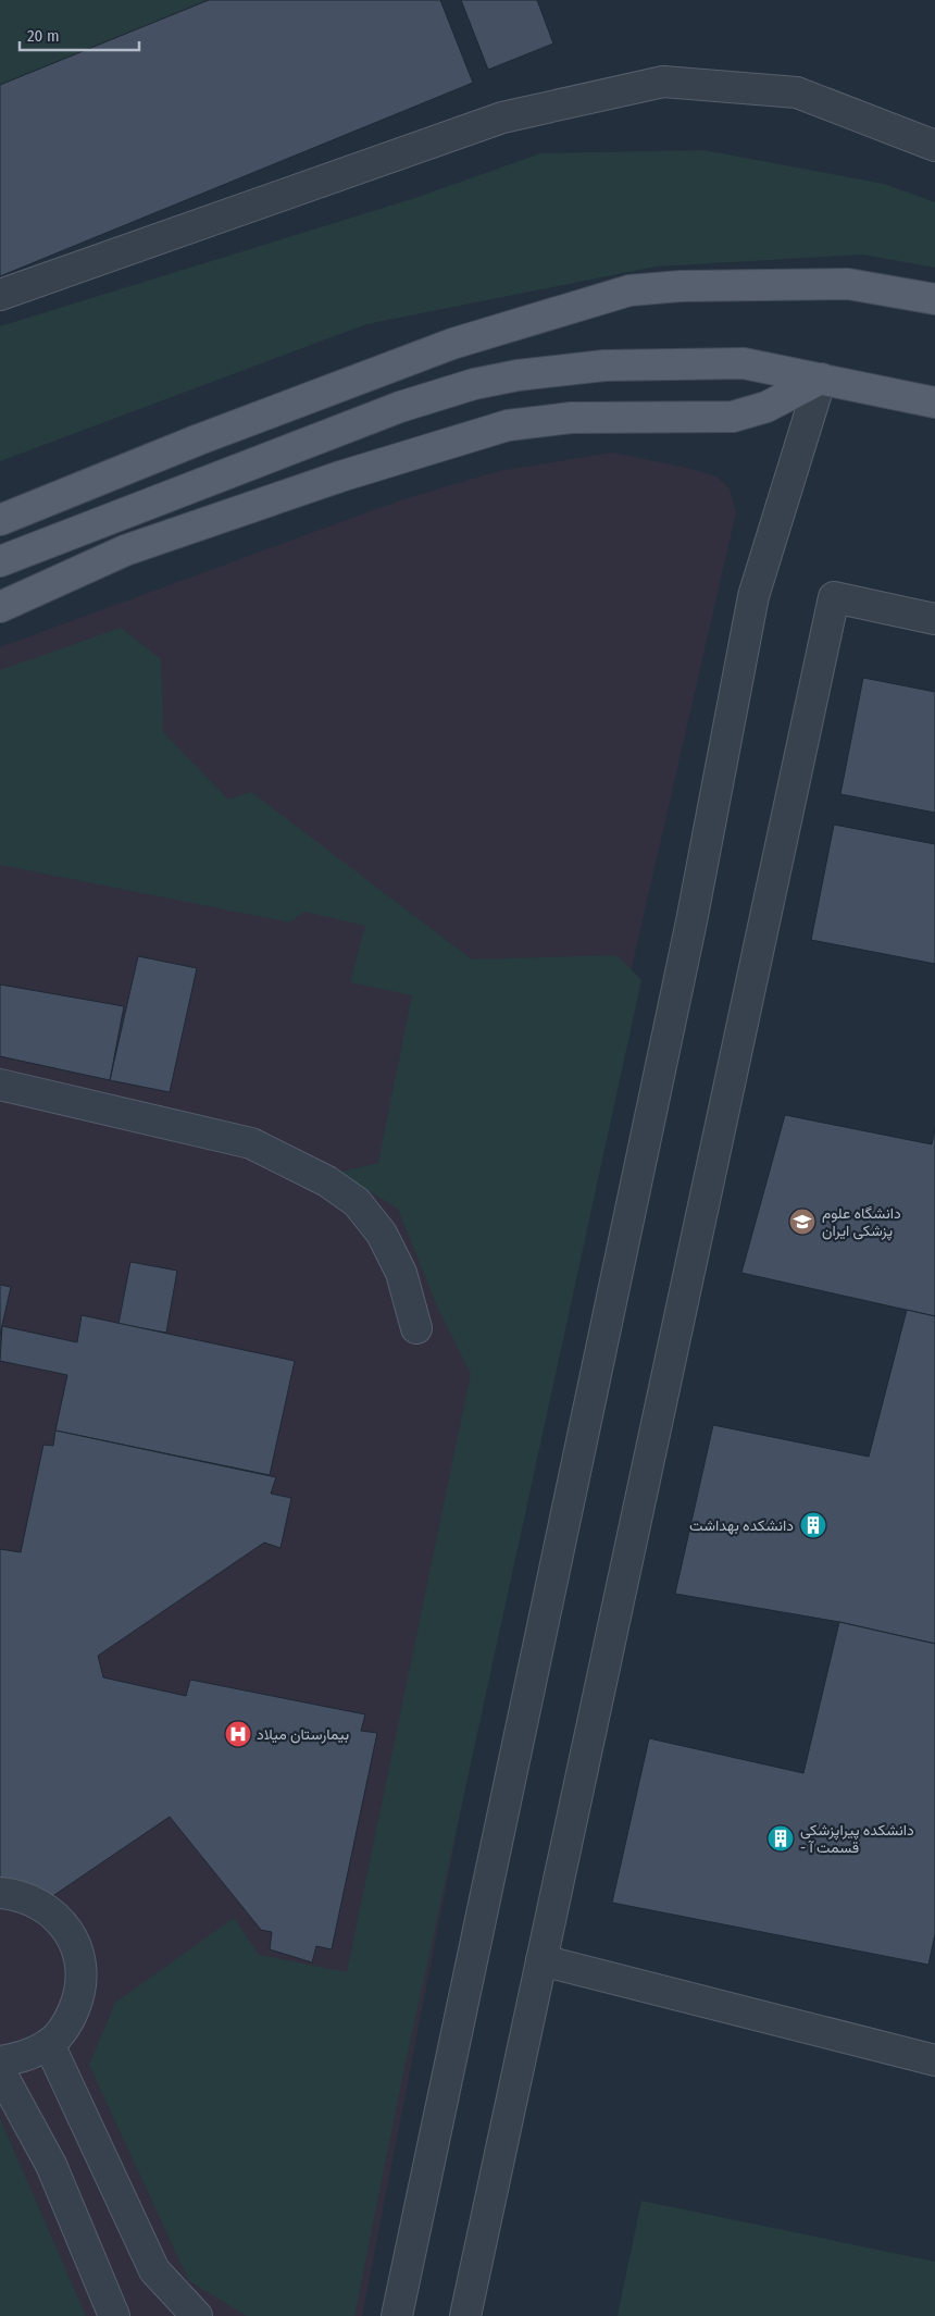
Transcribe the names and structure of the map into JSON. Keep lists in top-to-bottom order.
{
  "places": {
    "school or university": ["دانشگاه علوم پزشکی ایران"],
    "building": ["دانشکده بهداشت", "دانشکده پیراپزشکی - قسمت آ"],
    "hospital": ["بیمارستان میلاد"]
  },
  "scale_bar": "20 m"
}
